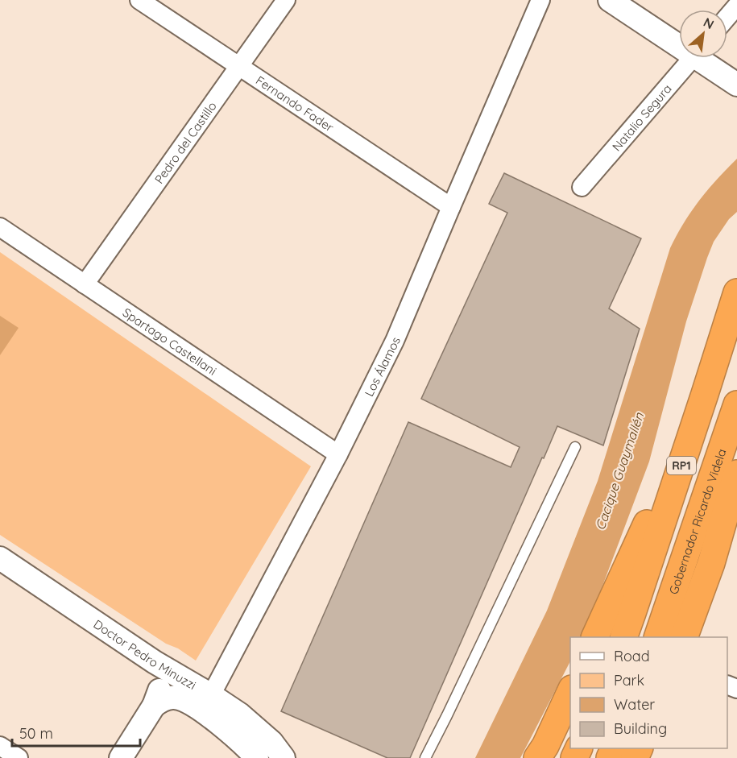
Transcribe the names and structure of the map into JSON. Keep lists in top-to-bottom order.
{
  "streets": {
    "highway": ["RP1", "Gobernador Ricardo Videla"],
    "street": [
      "Fernando Fader",
      "Natalio Segura",
      "Pedro del Castillo",
      "Spartago Castellani",
      "Los Álamos",
      "Doctor Pedro Minuzzi"
    ]
  },
  "crossings": [
    ["Fernando Fader", "Pedro del Castillo"],
    ["Fernando Fader", "Los Álamos"],
    ["Pedro del Castillo", "Spartago Castellani"],
    ["Spartago Castellani", "Los Álamos"],
    ["Los Álamos", "Doctor Pedro Minuzzi"]
  ],
  "water": ["Cacique Guaymallén"],
  "legend": [
    "Road",
    "Park",
    "Water",
    "Building"
  ],
  "scale_bar": "50 m",
  "north": "top right"
}
